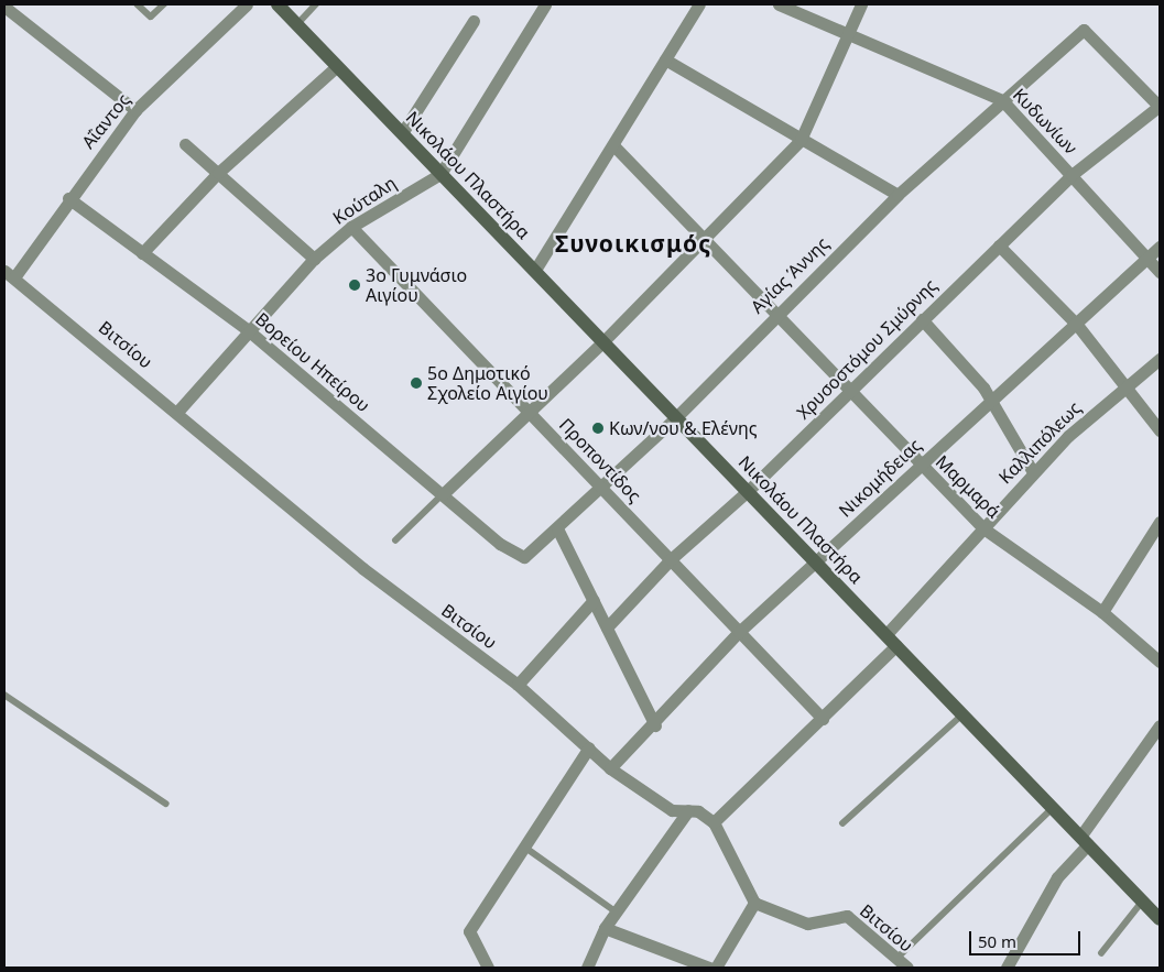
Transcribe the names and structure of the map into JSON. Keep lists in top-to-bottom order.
{
  "streets": {
    "main road": ["Νικολάου Πλαστήρα"],
    "street": [
      "Αΐαντος",
      "Κυδωνίων",
      "Κούταλη",
      "Αγίας Άννης",
      "Βιτσίου",
      "Χρυσοστόμου Σμύρνης",
      "Βορείου Ηπείρου",
      "Καλλιπόλεως",
      "Προποντίδος",
      "Νικομήδειας",
      "Μαρμαρά"
    ]
  },
  "crossings": [
    ["Αΐαντος", "Βιτσίου"],
    ["Αΐαντος", "Βορείου Ηπείρου"],
    ["Κυδωνίων", "Αγίας Άννης"],
    ["Κυδωνίων", "Χρυσοστόμου Σμύρνης"],
    ["Κυδωνίων", "Νικομήδειας"],
    ["Νικολάου Πλαστήρα", "Κούταλη"],
    ["Νικολάου Πλαστήρα", "Αγίας Άννης"],
    ["Νικολάου Πλαστήρα", "Χρυσοστόμου Σμύρνης"],
    ["Νικολάου Πλαστήρα", "Καλλιπόλεως"],
    ["Νικολάου Πλαστήρα", "Νικομήδειας"],
    ["Κούταλη", "Βιτσίου"],
    ["Κούταλη", "Βορείου Ηπείρου"],
    ["Κούταλη", "Προποντίδος"],
    ["Αγίας Άννης", "Χρυσοστόμου Σμύρνης"],
    ["Αγίας Άννης", "Βορείου Ηπείρου"],
    ["Αγίας Άννης", "Προποντίδος"],
    ["Αγίας Άννης", "Μαρμαρά"],
    ["Βιτσίου", "Καλλιπόλεως"],
    ["Βιτσίου", "Νικομήδειας"],
    ["Χρυσοστόμου Σμύρνης", "Προποντίδος"],
    ["Χρυσοστόμου Σμύρνης", "Μαρμαρά"],
    ["Καλλιπόλεως", "Προποντίδος"],
    ["Καλλιπόλεως", "Μαρμαρά"],
    ["Προποντίδος", "Νικομήδειας"],
    ["Νικομήδειας", "Μαρμαρά"]
  ],
  "districts": ["Συνοικισμός"],
  "places": ["3ο Γυμνάσιο Αιγίου", "5ο Δημοτικό Σχολείο Αιγίου", "Κων/νου & Ελένης"],
  "scale_bar": "50 m"
}
